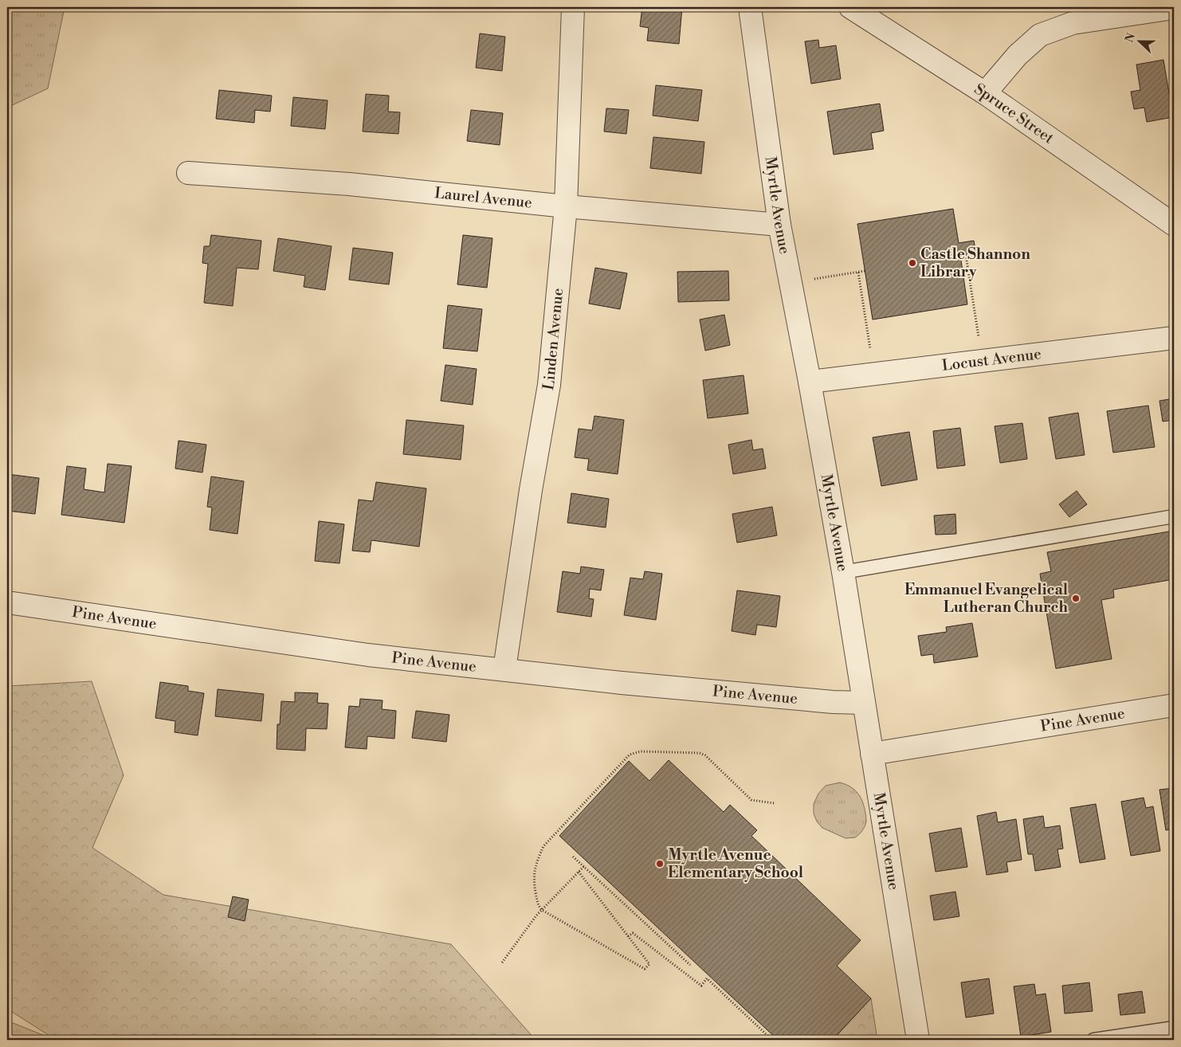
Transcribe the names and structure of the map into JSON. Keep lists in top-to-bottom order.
{
  "streets": {
    "street": [
      "Spruce Street",
      "Laurel Avenue",
      "Myrtle Avenue",
      "Linden Avenue",
      "Locust Avenue",
      "Pine Avenue"
    ]
  },
  "crossings": [
    ["Laurel Avenue", "Myrtle Avenue"],
    ["Laurel Avenue", "Linden Avenue"],
    ["Myrtle Avenue", "Locust Avenue"],
    ["Myrtle Avenue", "Pine Avenue"],
    ["Linden Avenue", "Pine Avenue"]
  ],
  "places": ["Castle Shannon Library", "Emmanuel Evangelical Lutheran Church", "Myrtle Avenue Elementary School"],
  "north": "left"
}
